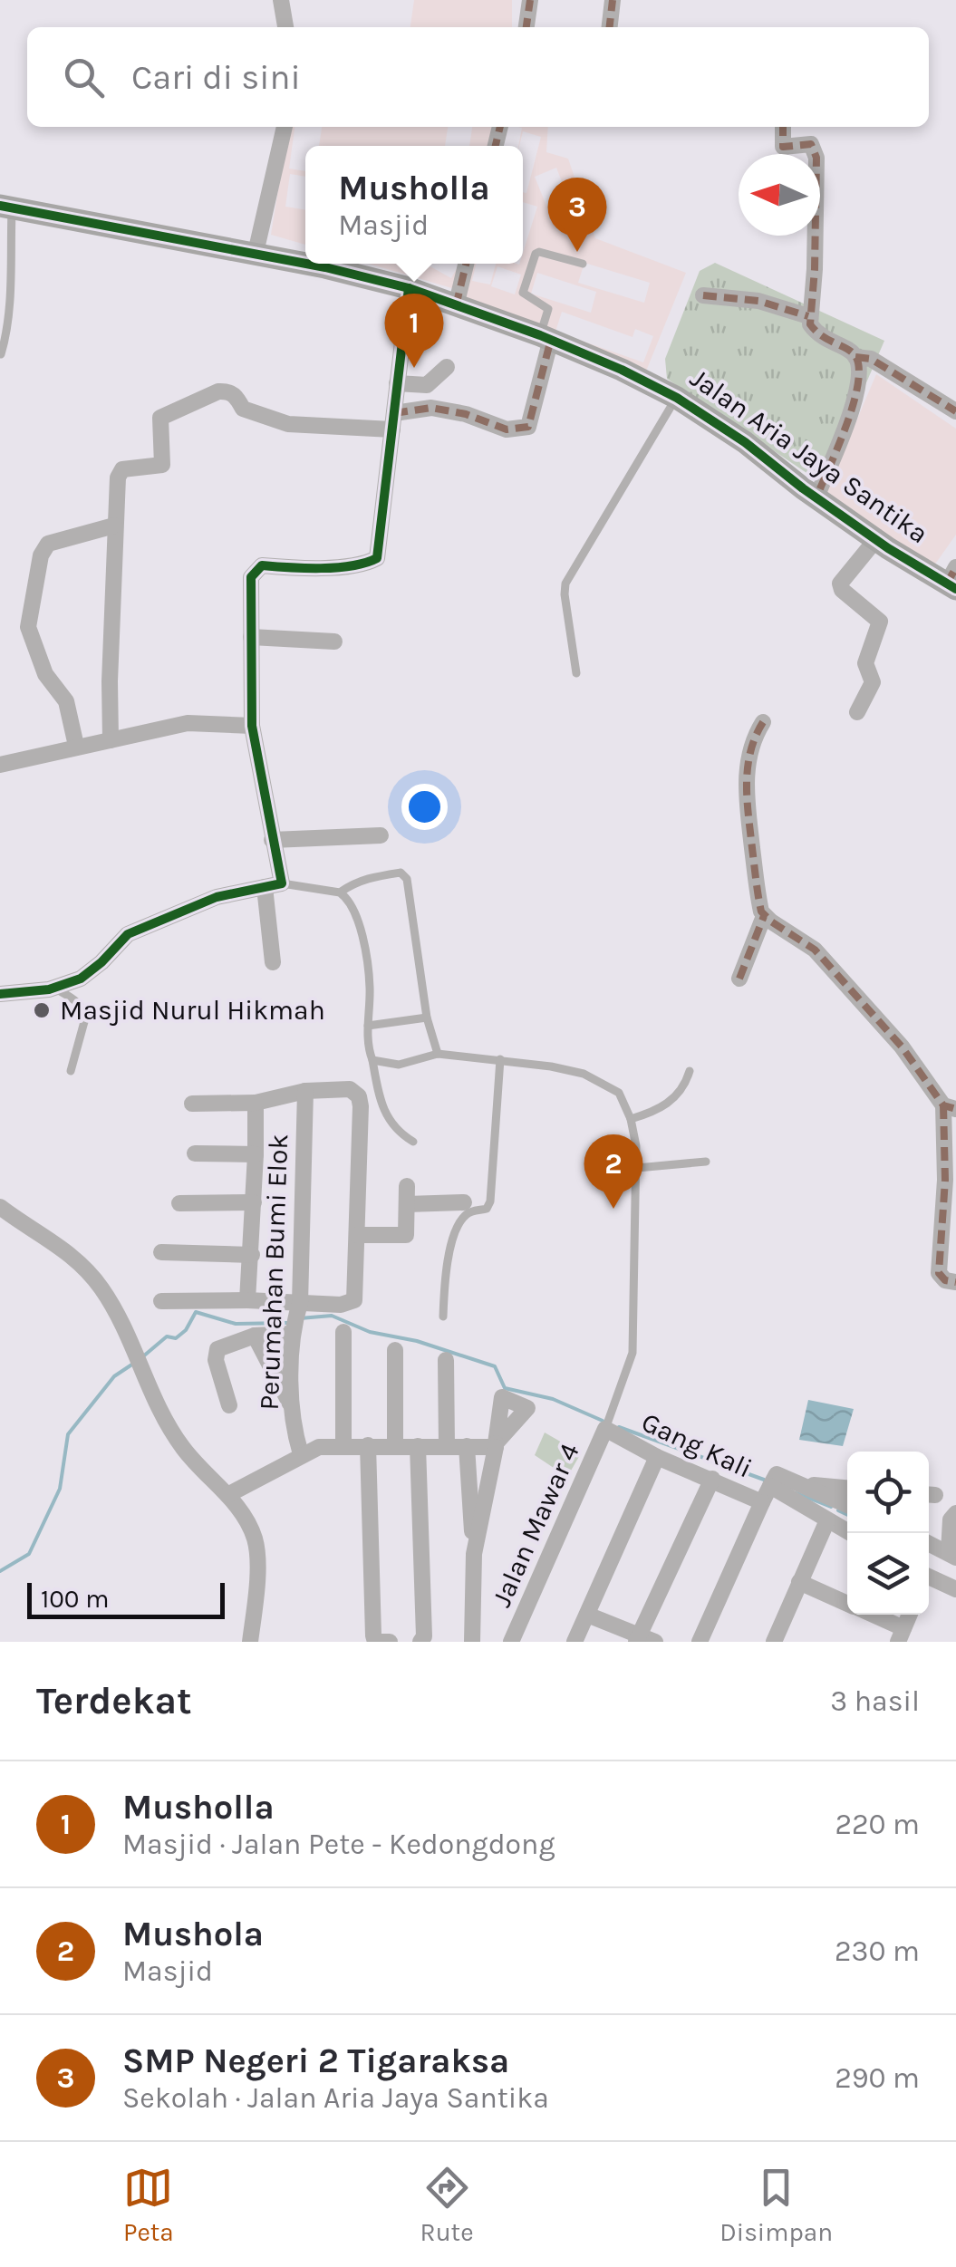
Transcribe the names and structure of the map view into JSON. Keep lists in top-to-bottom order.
{
  "streets": {
    "street": [
      "Jalan Aria Jaya Santika",
      "Perumahan Bumi Elok",
      "Gang Kali",
      "Jalan Mawar 4"
    ]
  },
  "crossings": [
    ["Gang Kali", "Jalan Mawar 4"]
  ],
  "places": ["Masjid Nurul Hikmah"],
  "scale_bar": "100 m",
  "north": "left",
  "page": {
    "search": "Cari di sini",
    "popup": ["Musholla", "Masjid"],
    "pins": ["3", "1", "2"],
    "scale": "100 m",
    "heading": ["Terdekat", "3 hasil"],
    "list": [
      {
        "mark": "1",
        "name": "Musholla",
        "note": "Masjid · Jalan Pete - Kedongdong",
        "value": "220 m"
      },
      {
        "mark": "2",
        "name": "Mushola",
        "note": "Masjid",
        "value": "230 m"
      },
      {
        "mark": "3",
        "name": "SMP Negeri 2 Tigaraksa",
        "note": "Sekolah · Jalan Aria Jaya Santika",
        "value": "290 m"
      }
    ],
    "nav": ["Peta", "Rute", "Disimpan"]
  }
}
